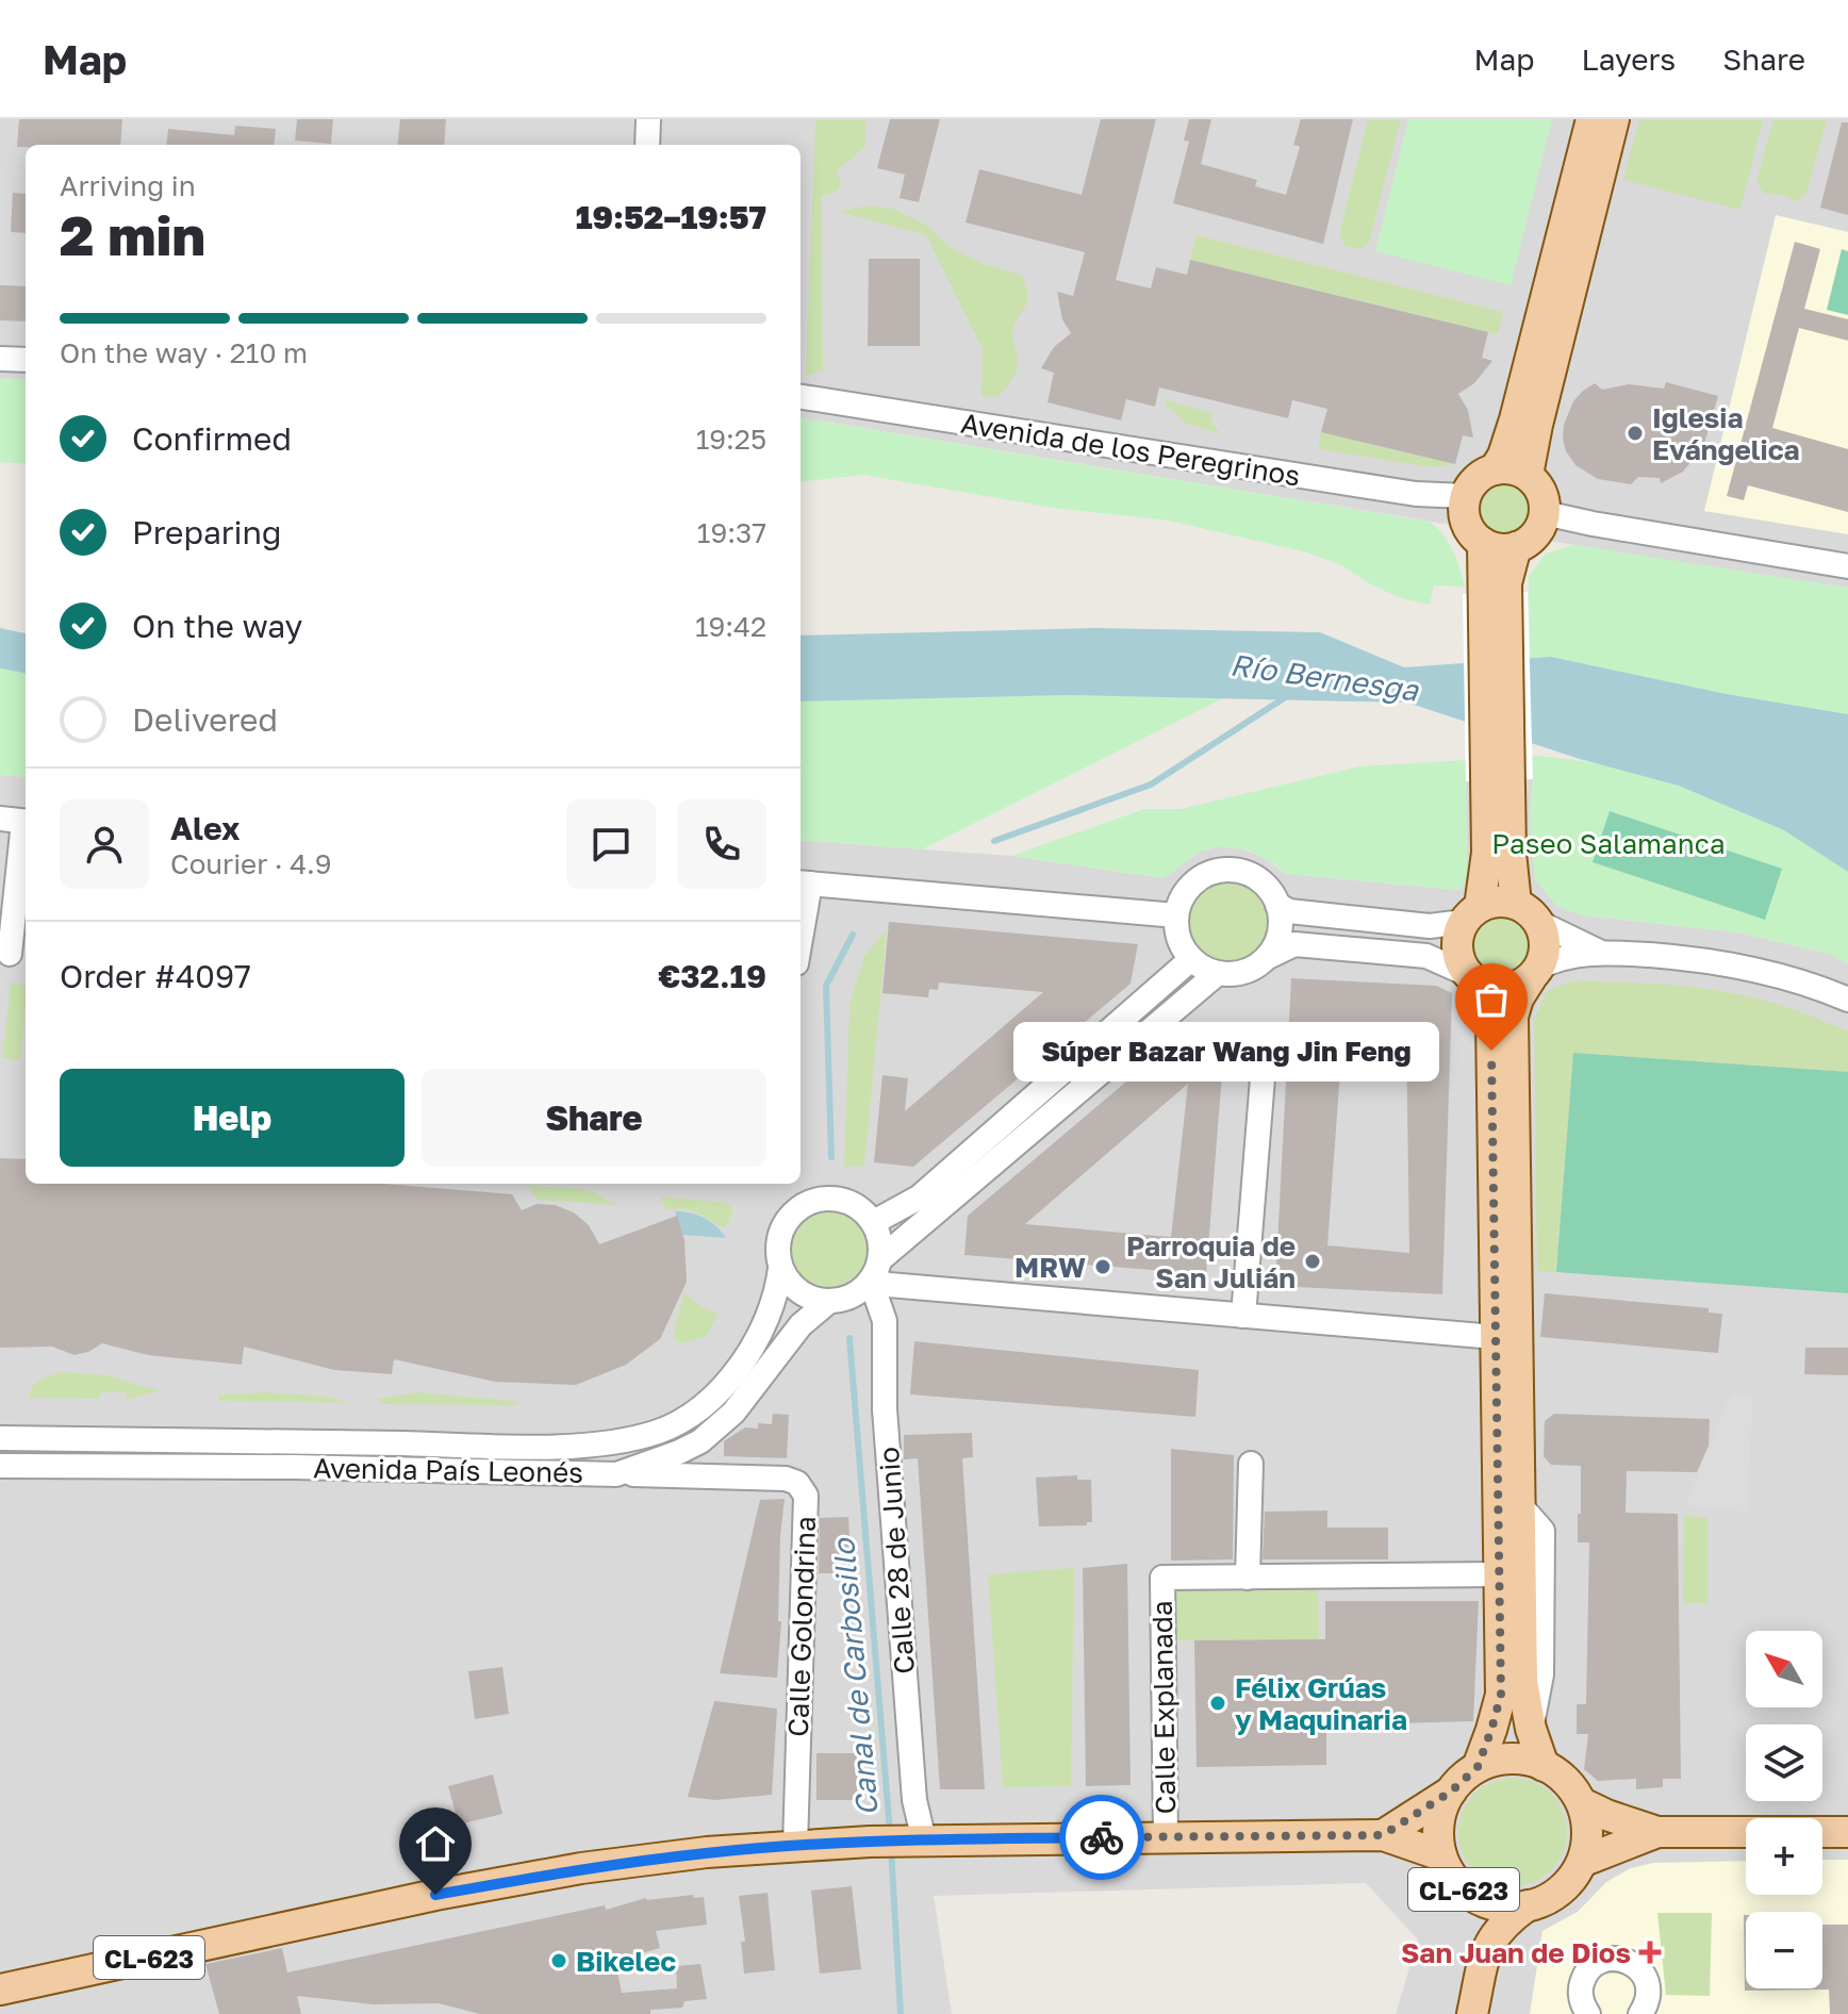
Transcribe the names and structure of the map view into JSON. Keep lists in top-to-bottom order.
{
  "streets": {
    "main road": ["CL-623"],
    "street": [
      "Avenida de los Peregrinos",
      "Avenida País Leonés",
      "Calle 28 de Junio",
      "Calle Golondrina",
      "Calle Explanada"
    ]
  },
  "crossings": [
    ["Avenida País Leonés", "Calle 28 de Junio"],
    ["Avenida País Leonés", "Calle Golondrina"],
    ["Calle 28 de Junio", "CL-623"],
    ["Calle Golondrina", "CL-623"],
    ["Calle Explanada", "CL-623"]
  ],
  "water": ["Río Bernesga", "Canal de Carbosillo"],
  "parks": ["Paseo Salamanca"],
  "places": {
    "other": [
      "Iglesia Evángelica",
      "Súper Bazar Wang Jin Feng",
      "Parroquia de San Julián",
      "MRW",
      "Félix Grúas y Maquinaria",
      "Bikelec"
    ],
    "health": ["San Juan de Dios"]
  },
  "north": "top left",
  "page": {
    "header": "Map",
    "nav": ["Map", "Layers", "Share"],
    "heading": ["2 min", "Arriving in", "19:52–19:57"],
    "panel": [
      "Alex",
      "Courier · 4.9",
      "Order #4097",
      "€32.19"
    ],
    "bar": "On the way · 210 m",
    "list": [
      ["Confirmed", "19:25"],
      ["Preparing", "19:37"],
      ["On the way", "19:42"],
      "Delivered"
    ],
    "bubble": "Súper Bazar Wang Jin Feng",
    "buttons": ["Help", "Share"],
    "map_buttons": ["+", "−"]
  }
}
